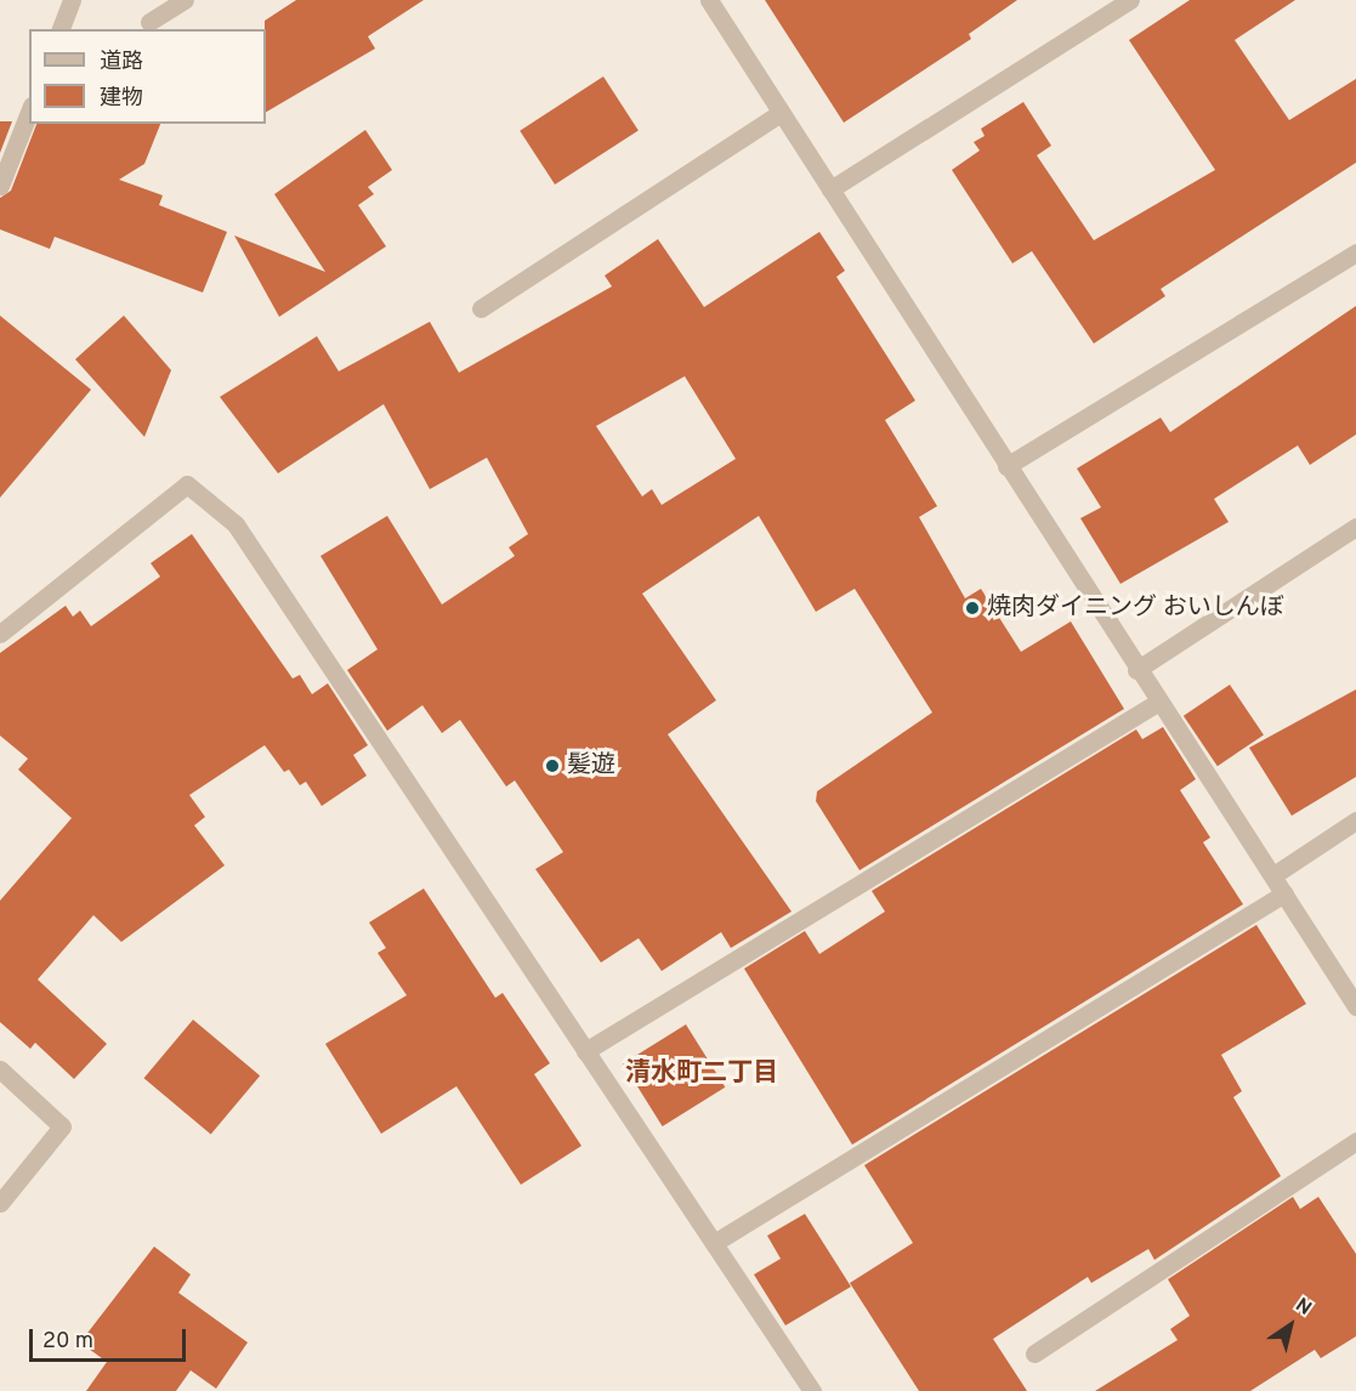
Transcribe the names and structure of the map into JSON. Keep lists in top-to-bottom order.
{
  "districts": ["清水町二丁目"],
  "places": ["焼肉ダイニング おいしんぼ", "髪遊"],
  "legend": ["道路", "建物"],
  "scale_bar": "20 m",
  "north": "top right"
}
